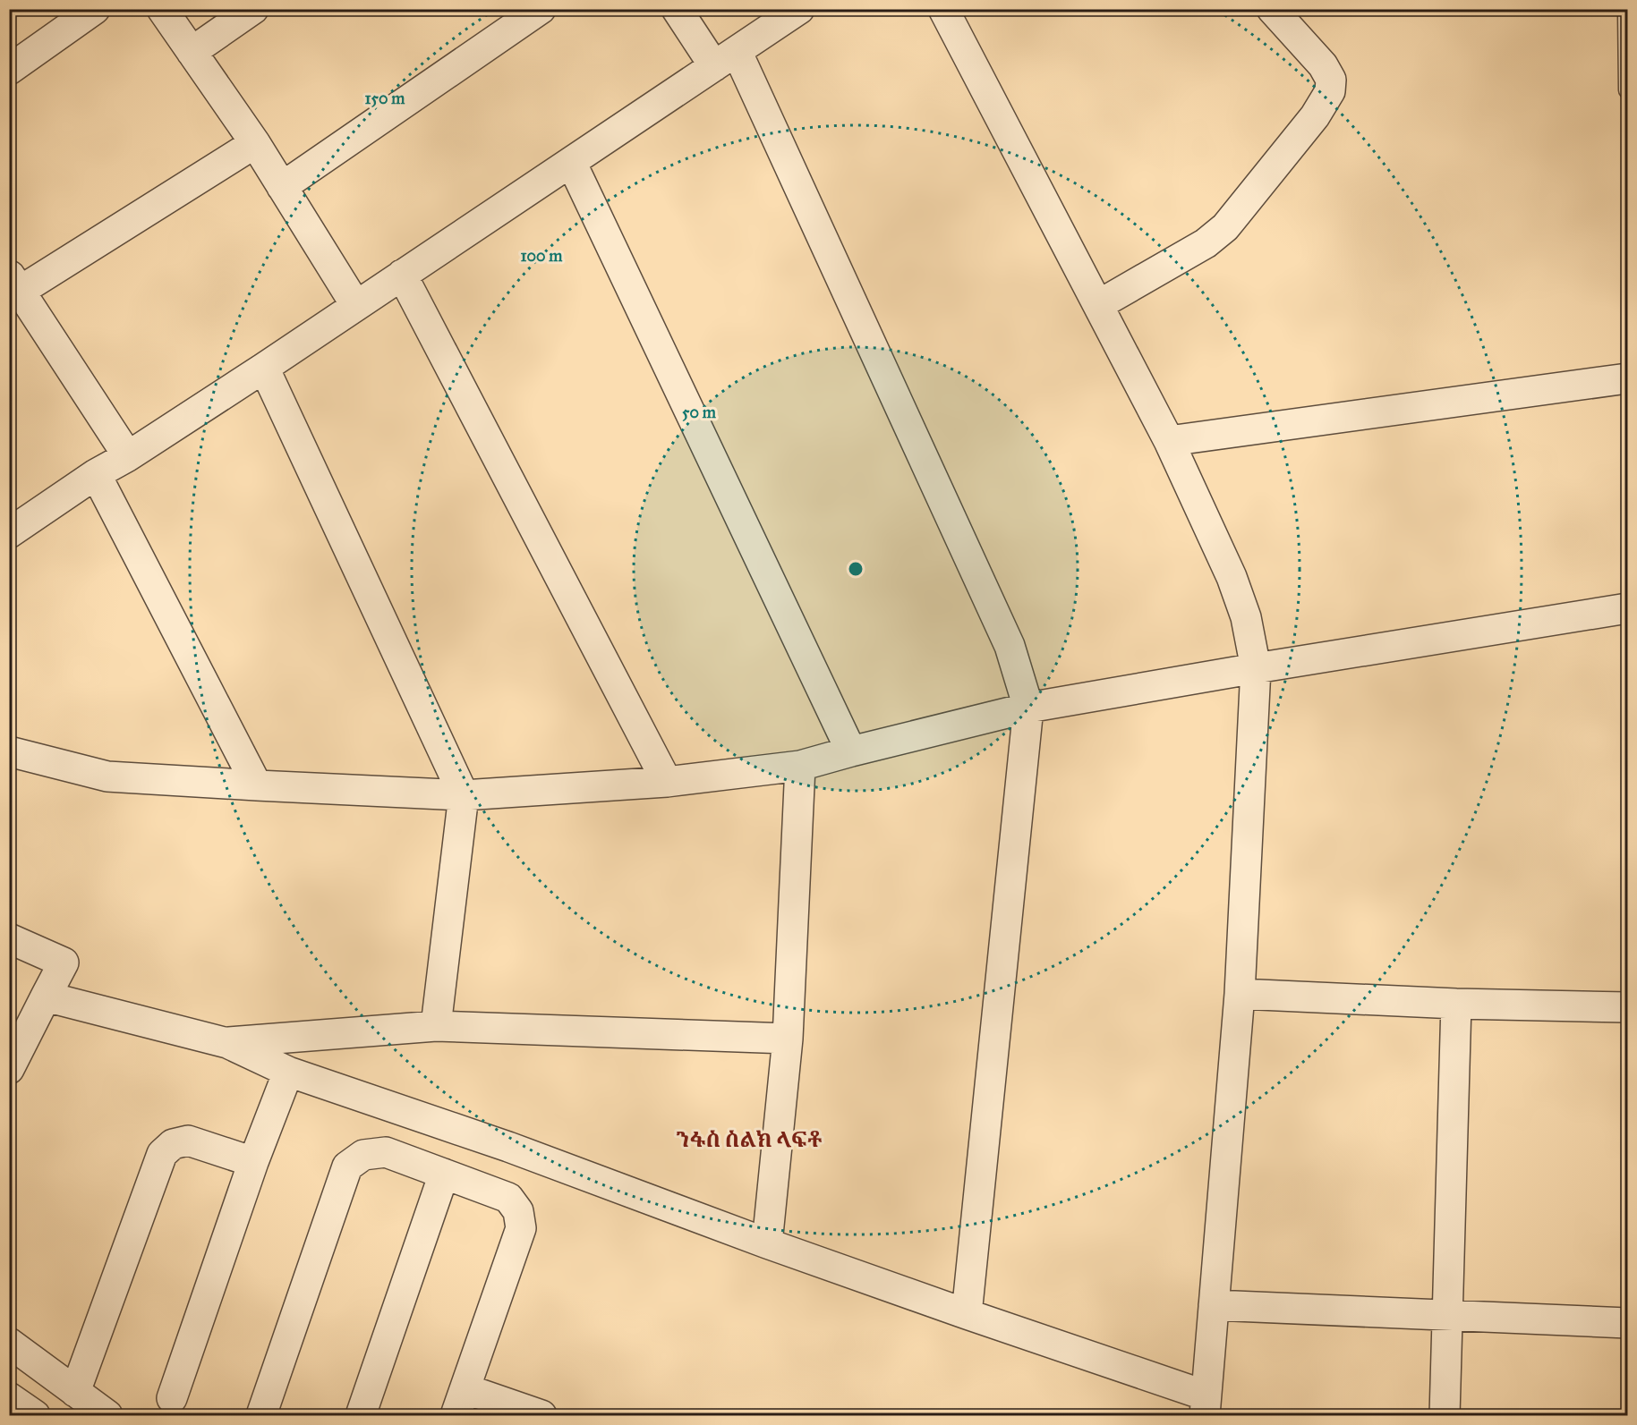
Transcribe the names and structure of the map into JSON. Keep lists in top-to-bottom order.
{
  "districts": ["ንፋስ ስልክ ላፍቶ"],
  "rings": ["150 m", "100 m", "50 m"]
}
